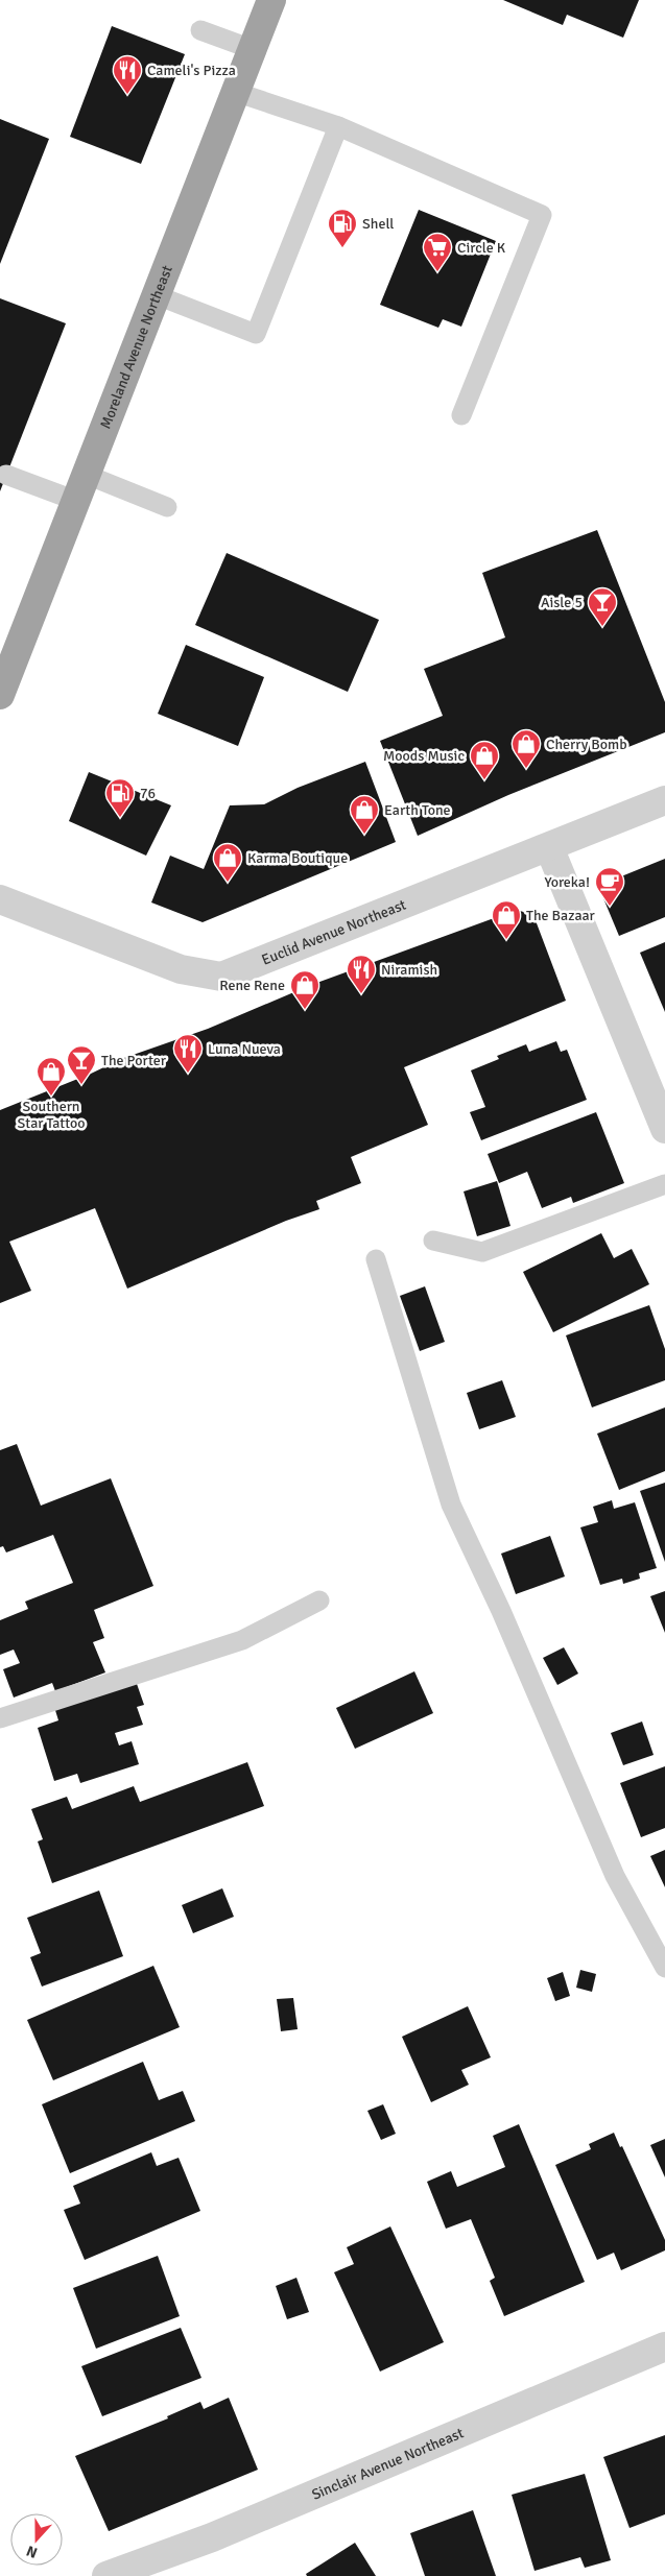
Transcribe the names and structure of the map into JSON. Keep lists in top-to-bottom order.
{
  "streets": {
    "highway": ["Moreland Avenue Northeast"],
    "street": ["Euclid Avenue Northeast", "Sinclair Avenue Northeast"]
  },
  "places": {
    "restaurant": ["Cameli's Pizza", "Niramish", "Luna Nueva"],
    "fuel station": ["Shell", "76"],
    "supermarket": ["Circle K"],
    "bar": ["Aisle 5", "The Porter"],
    "shop": [
      "Cherry Bomb",
      "Moods Music",
      "Earth Tone",
      "Karma Boutique",
      "The Bazaar",
      "Rene Rene",
      "Southern Star Tattoo"
    ],
    "cafe": ["Yoreka!"]
  },
  "north": "bottom"
}
